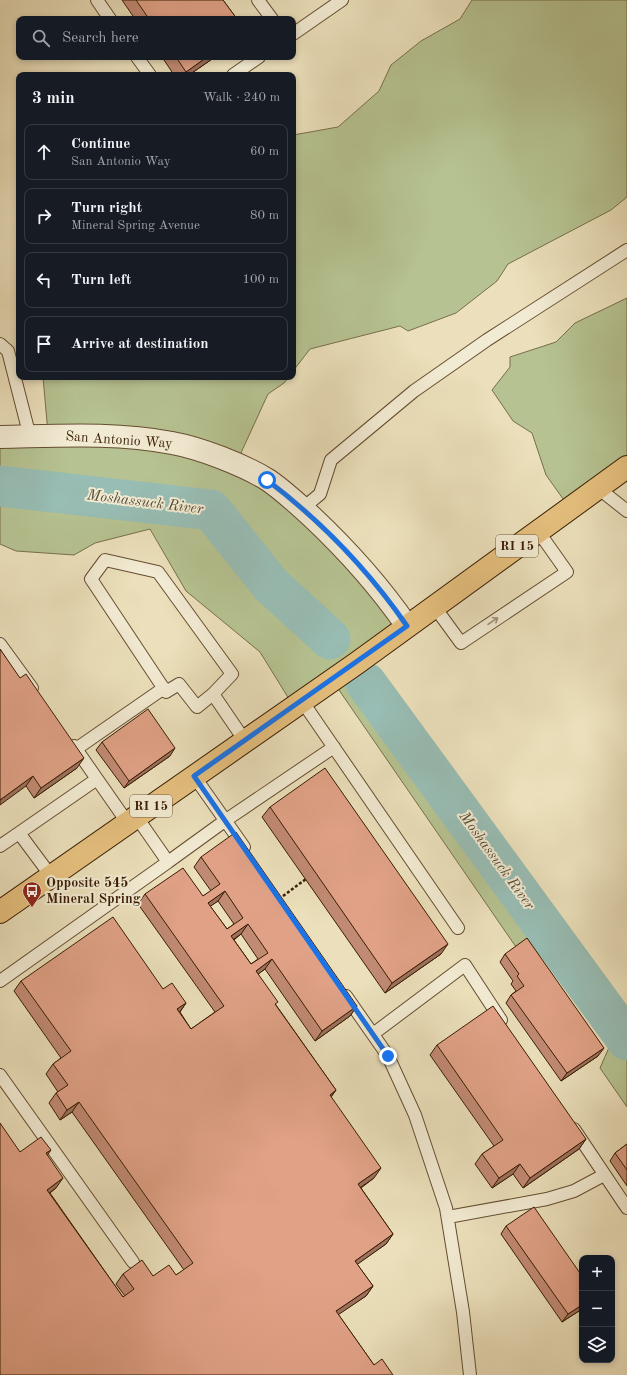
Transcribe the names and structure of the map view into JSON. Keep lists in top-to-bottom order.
{
  "streets": {
    "main road": ["RI 15"],
    "street": ["San Antonio Way"]
  },
  "crossings": [
    ["San Antonio Way", "RI 15"]
  ],
  "water": ["Moshassuck River"],
  "places": {
    "bus stop": ["Opposite 545 Mineral Spring"]
  },
  "page": {
    "search": "Search here",
    "heading": ["3 min", "Walk · 240 m"],
    "list": [
      ["Continue", "San Antonio Way", "60 m"],
      ["Turn right", "Mineral Spring Avenue", "80 m"],
      ["Turn left", "100 m"],
      "Arrive at destination"
    ],
    "map_buttons": ["+", "−"]
  }
}
